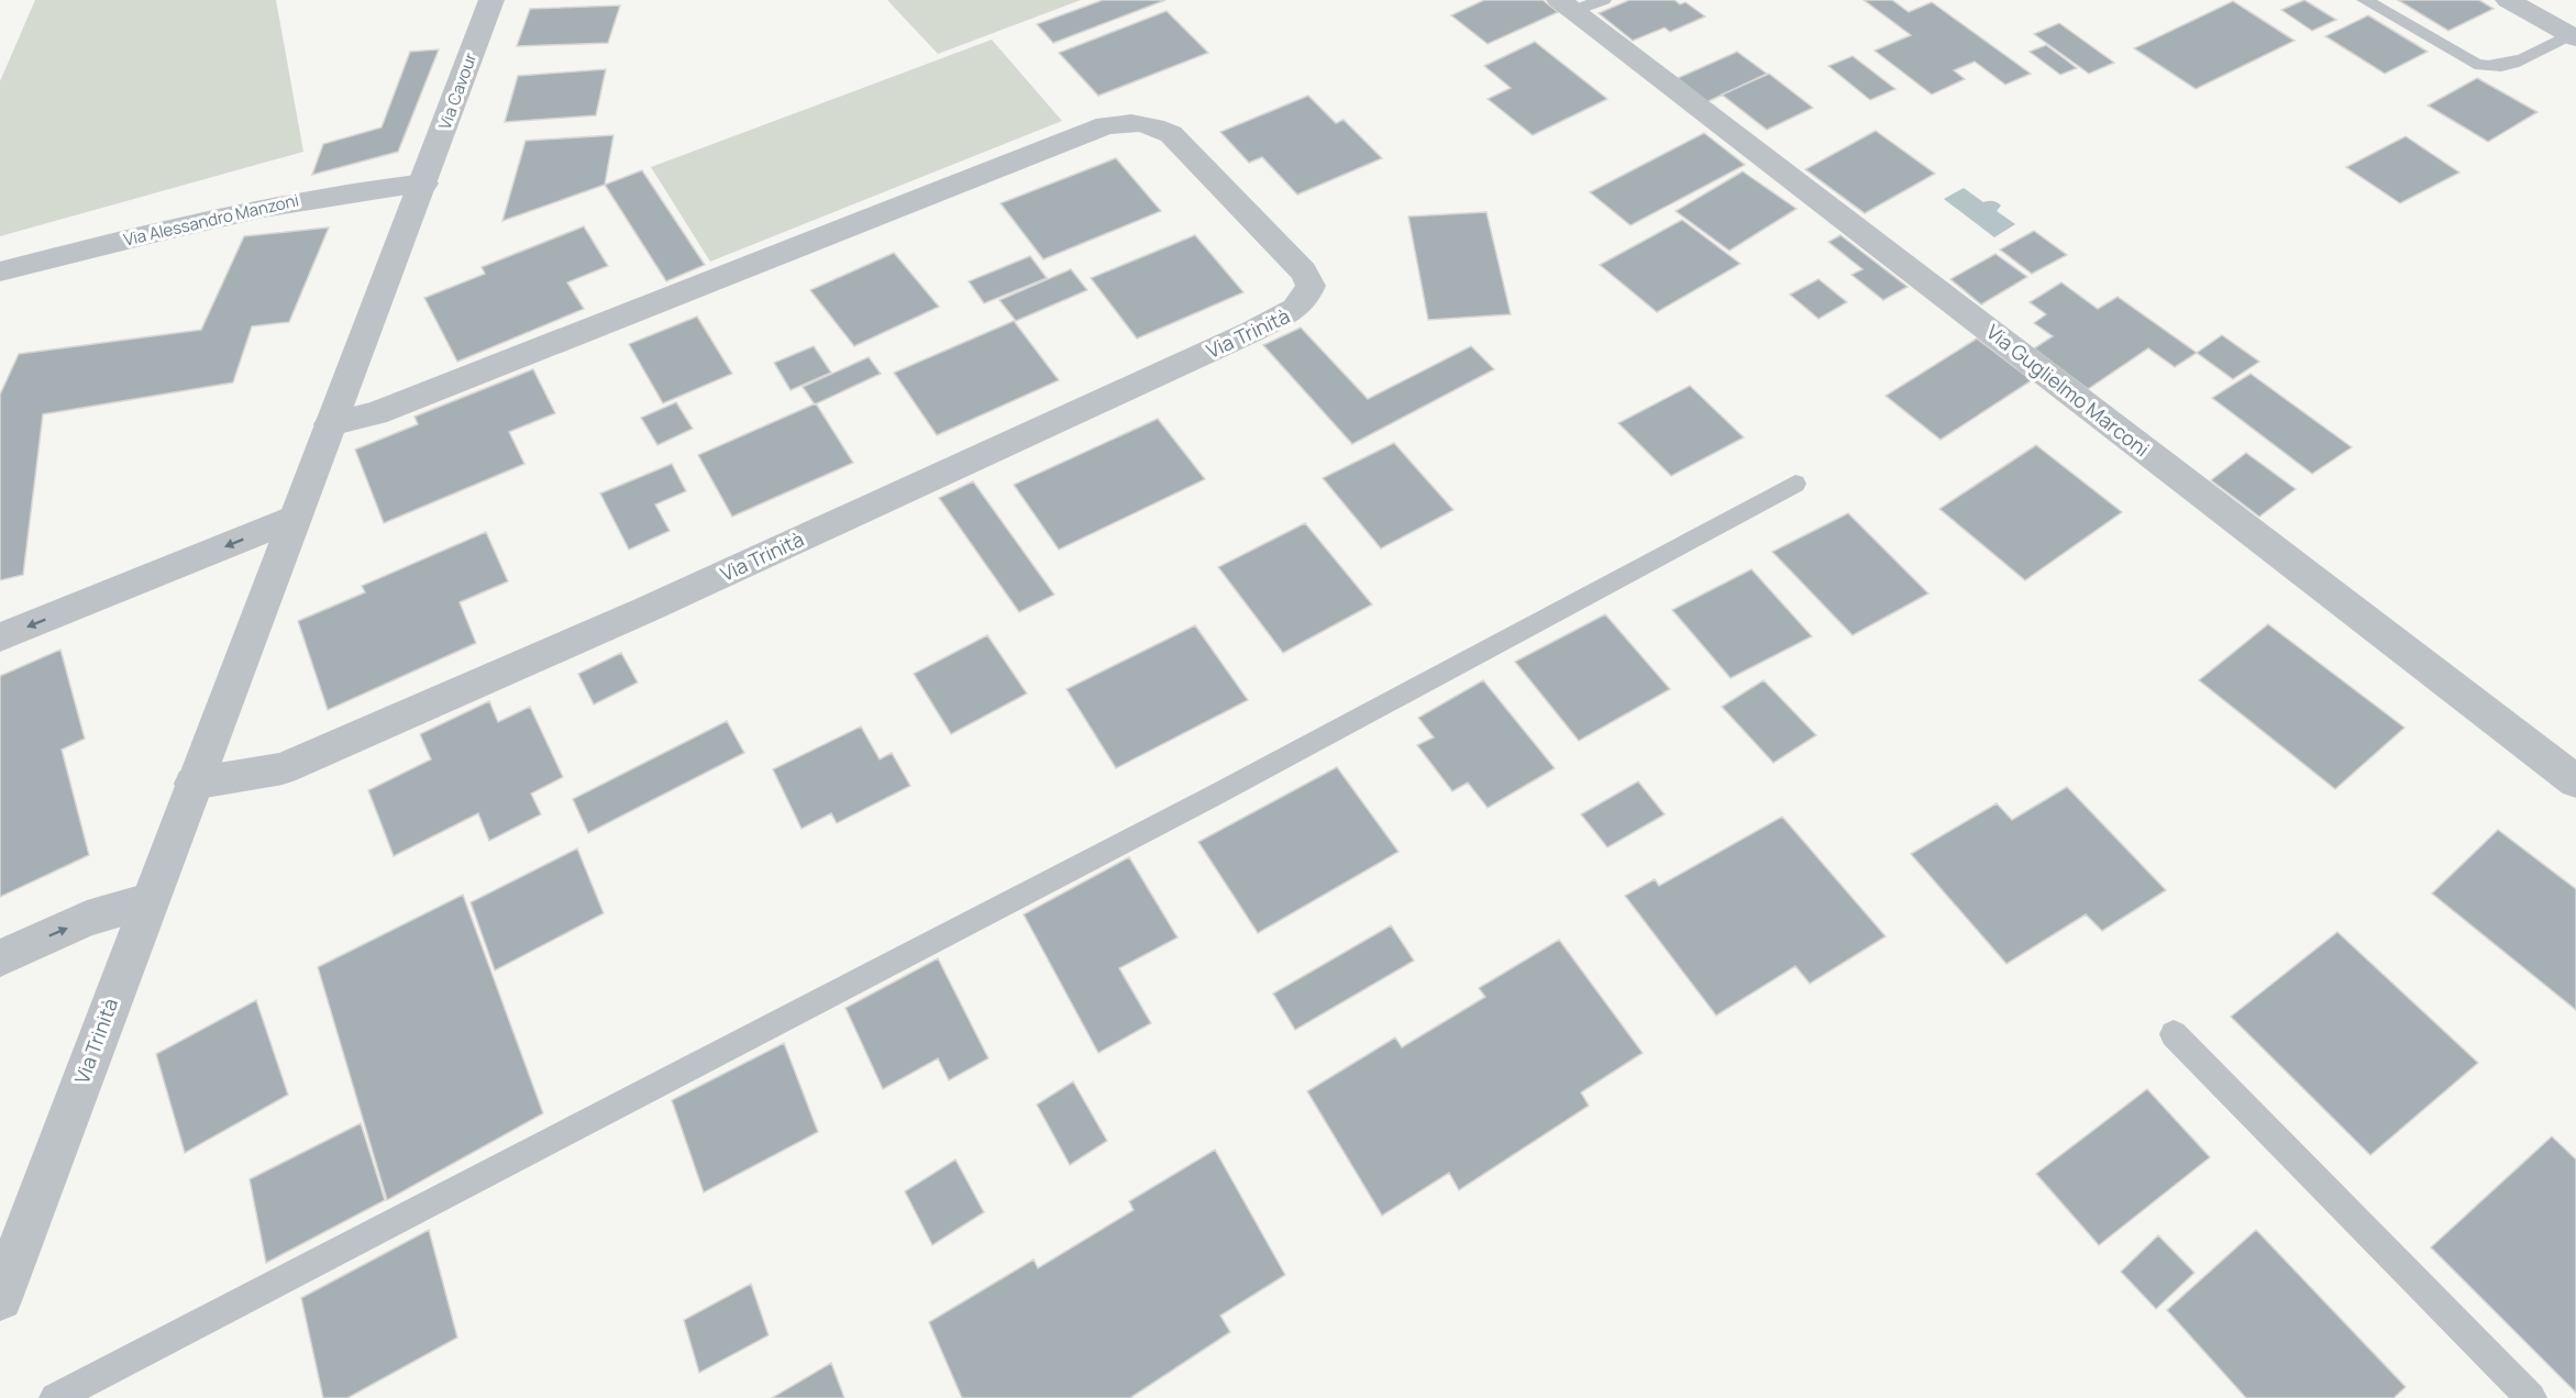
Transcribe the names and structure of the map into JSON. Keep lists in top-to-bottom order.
{
  "streets": {
    "street": [
      "Via Cavour",
      "Via Alessandro Manzoni",
      "Via Trinità",
      "Via Guglielmo Marconi"
    ]
  },
  "crossings": [
    ["Via Cavour", "Via Alessandro Manzoni"],
    ["Via Cavour", "Via Trinità"],
    ["Via Alessandro Manzoni", "Via Trinità"]
  ]
}
